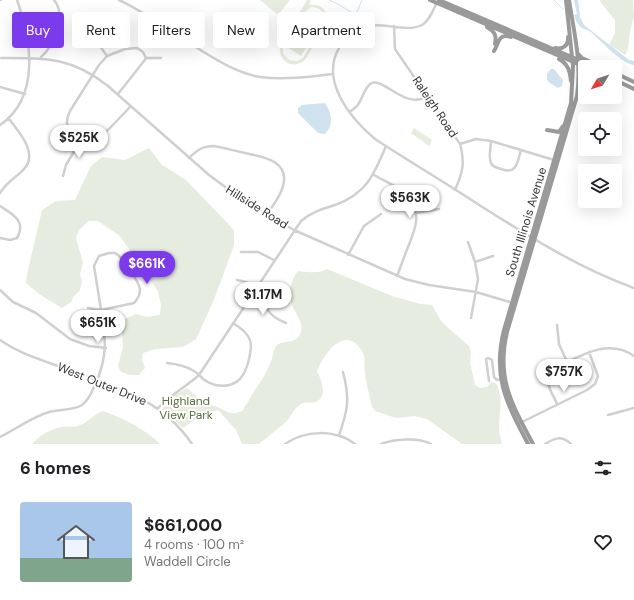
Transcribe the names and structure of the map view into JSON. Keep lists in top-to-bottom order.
{
  "streets": {
    "highway": ["South Illinois Avenue"],
    "street": ["Raleigh Road", "Hillside Road", "West Outer Drive"]
  },
  "parks": ["Highland View Park"],
  "north": "bottom left",
  "page": {
    "chip": [
      "Buy",
      "Rent",
      "Filters",
      "New",
      "Apartment"
    ],
    "price": [
      "$525K",
      "$563K",
      "$661K",
      "$1.17M",
      "$651K",
      "$757K"
    ],
    "heading": "6 homes",
    "list": [
      {
        "name": "$661,000",
        "note": "4 rooms · 100 m² · Waddell Circle"
      }
    ]
  }
}
